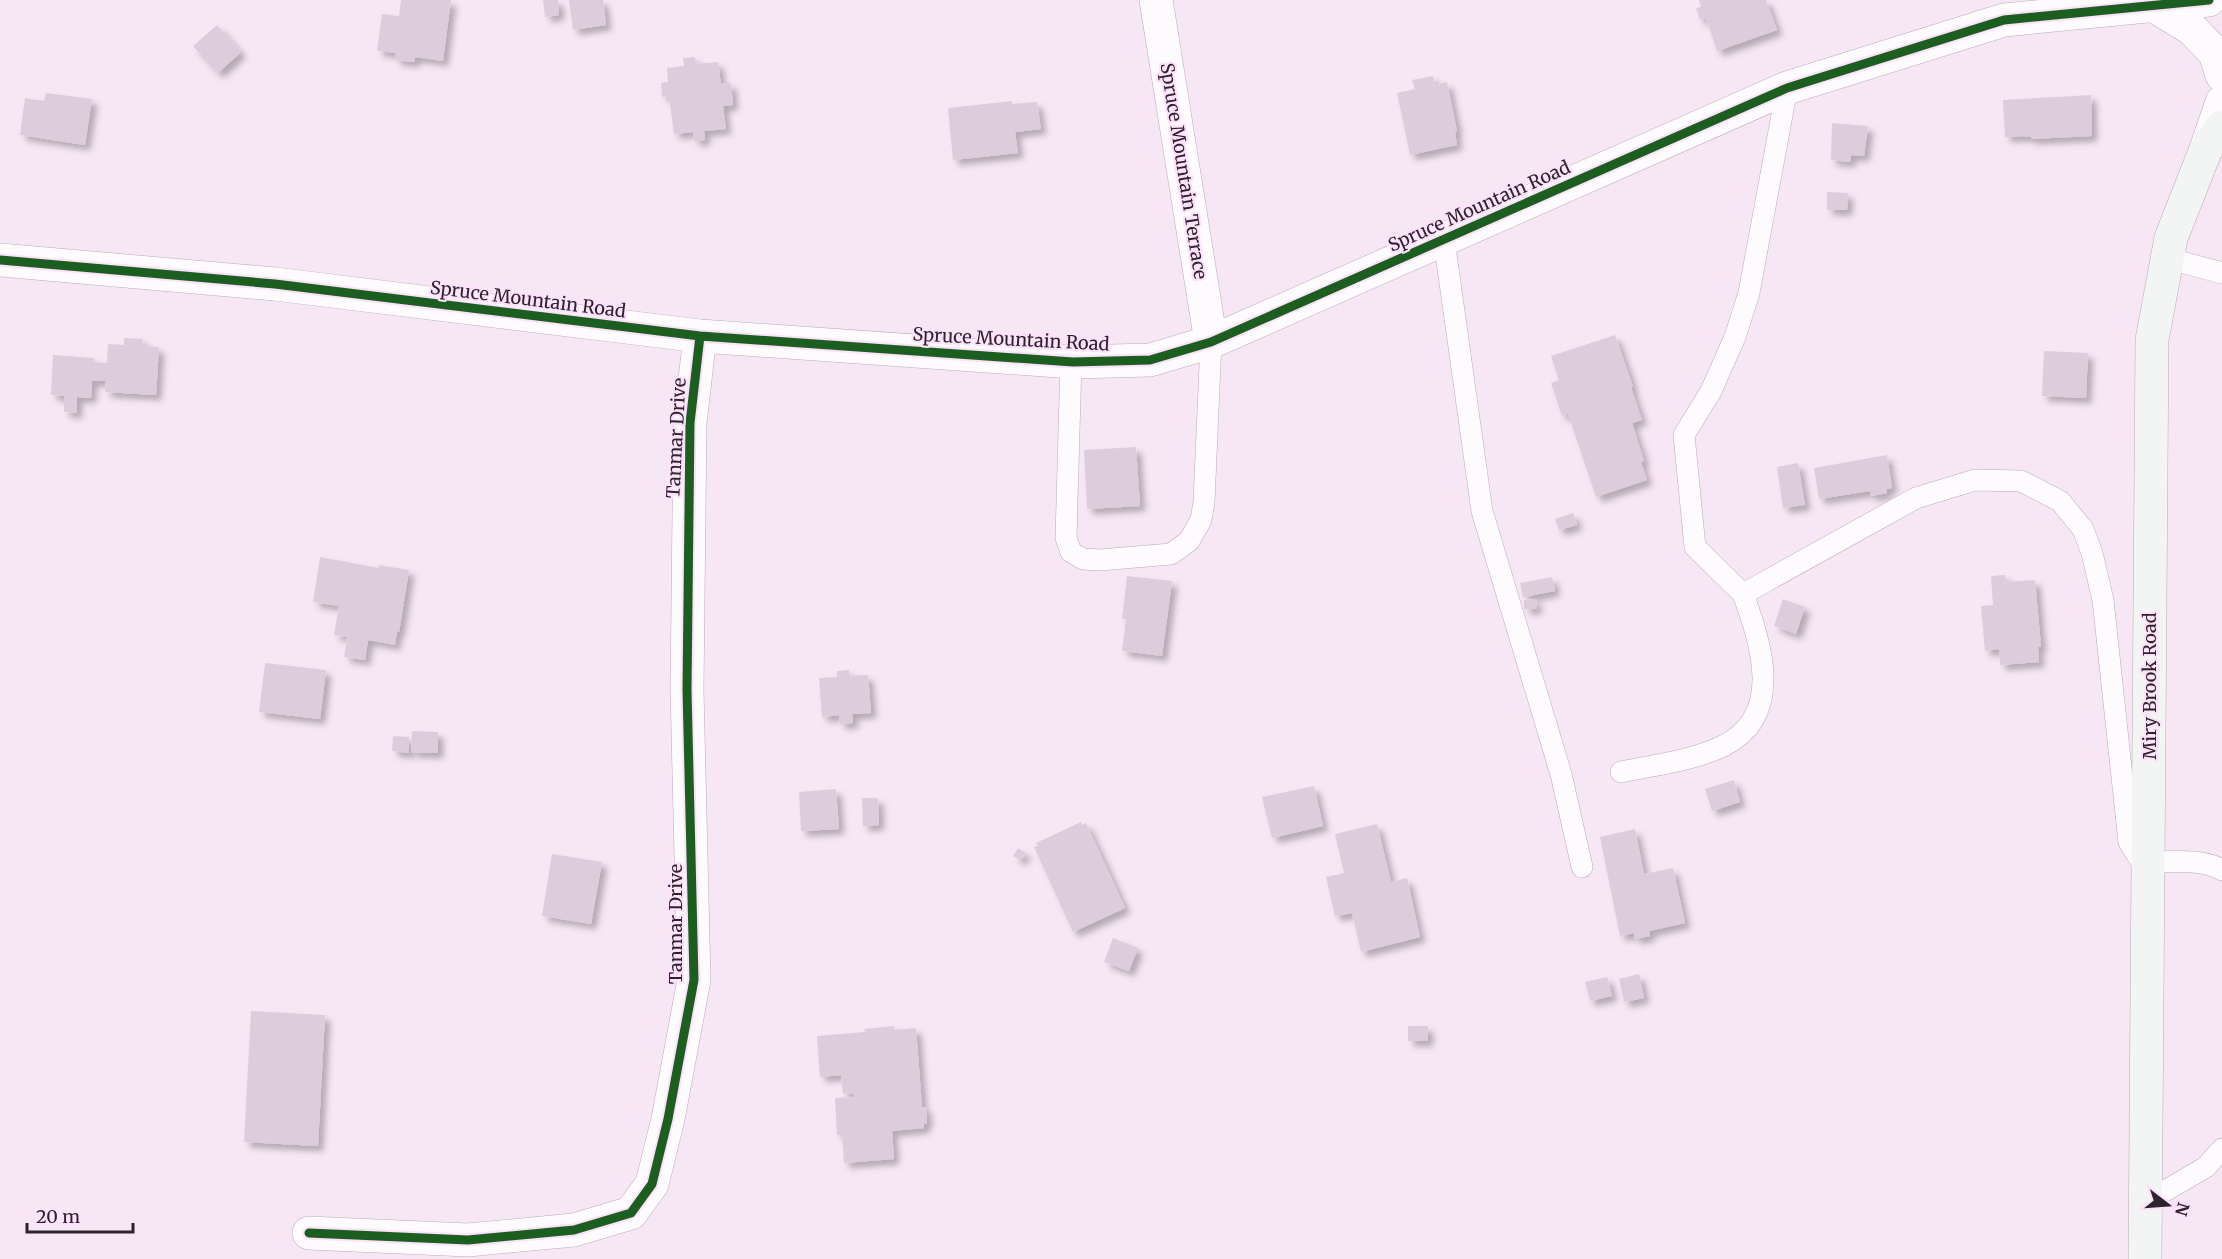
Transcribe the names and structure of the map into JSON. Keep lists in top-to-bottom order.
{
  "streets": {
    "main road": ["Miry Brook Road"],
    "street": ["Spruce Mountain Terrace", "Spruce Mountain Road", "Tanmar Drive"]
  },
  "crossings": [
    ["Spruce Mountain Terrace", "Spruce Mountain Road"],
    ["Spruce Mountain Road", "Tanmar Drive"]
  ],
  "scale_bar": "20 m",
  "north": "right"
}
